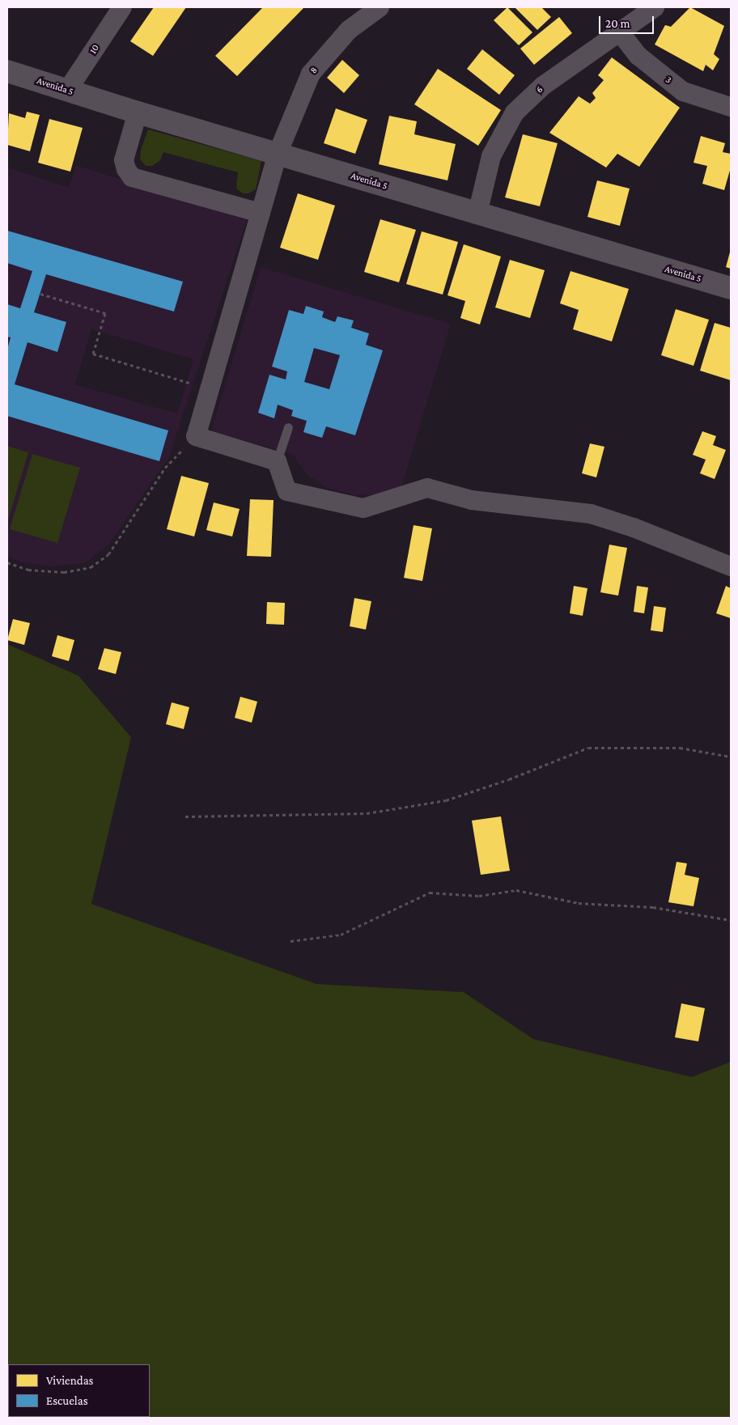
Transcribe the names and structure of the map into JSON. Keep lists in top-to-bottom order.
{
  "streets": {
    "street": [
      "10",
      "8",
      "3",
      "Avenida 5",
      "6"
    ]
  },
  "crossings": [
    ["10", "Avenida 5"],
    ["8", "Avenida 5"],
    ["3", "6"],
    ["Avenida 5", "6"]
  ],
  "legend": ["Viviendas", "Escuelas"],
  "scale_bar": "20 m"
}
